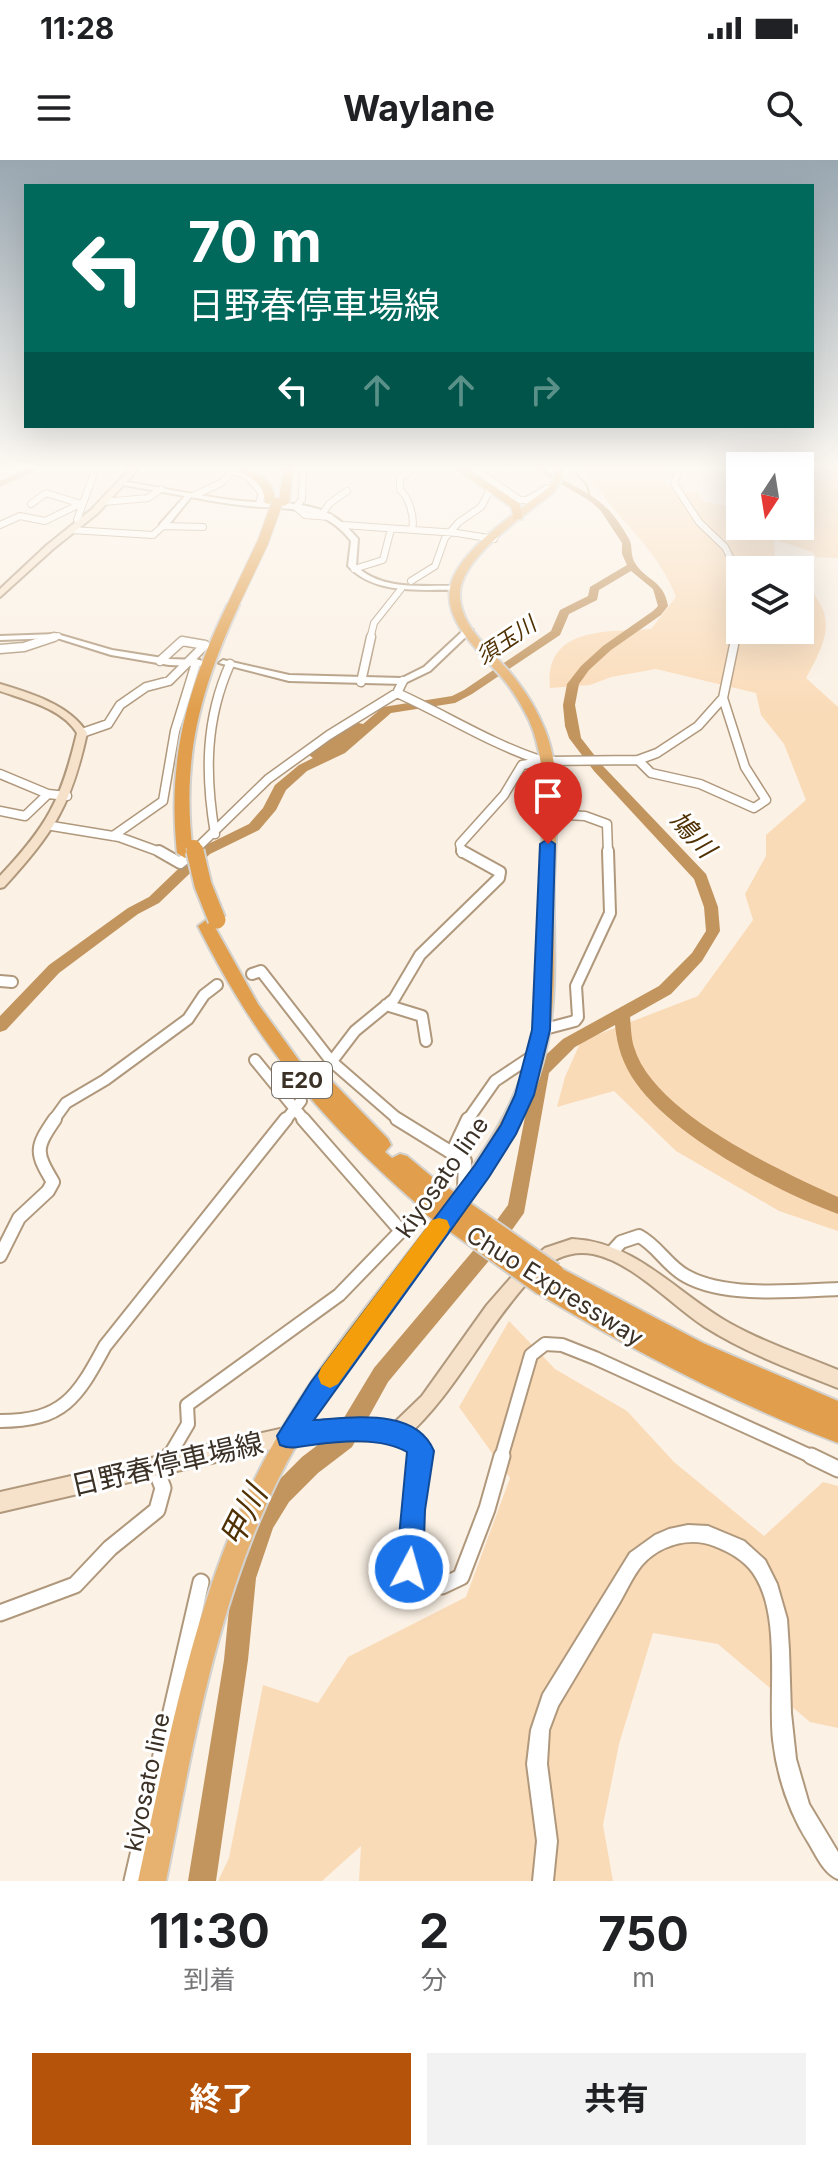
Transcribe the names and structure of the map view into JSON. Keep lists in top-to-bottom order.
{
  "streets": {
    "highway": ["E20", "kiyosato line", "Chuo Expressway"],
    "main road": ["日野春停車場線"]
  },
  "crossings": [
    ["kiyosato line", "Chuo Expressway"],
    ["kiyosato line", "日野春停車場線"]
  ],
  "water": ["須玉川", "鳩川", "甲川"],
  "north": "bottom",
  "page": {
    "status": "11:28",
    "header": "Waylane",
    "turn": ["70 m", "日野春停車場線"],
    "eta": [
      "11:30",
      "到着",
      "2",
      "分",
      "750",
      "m"
    ],
    "buttons": ["終了", "共有"]
  }
}
